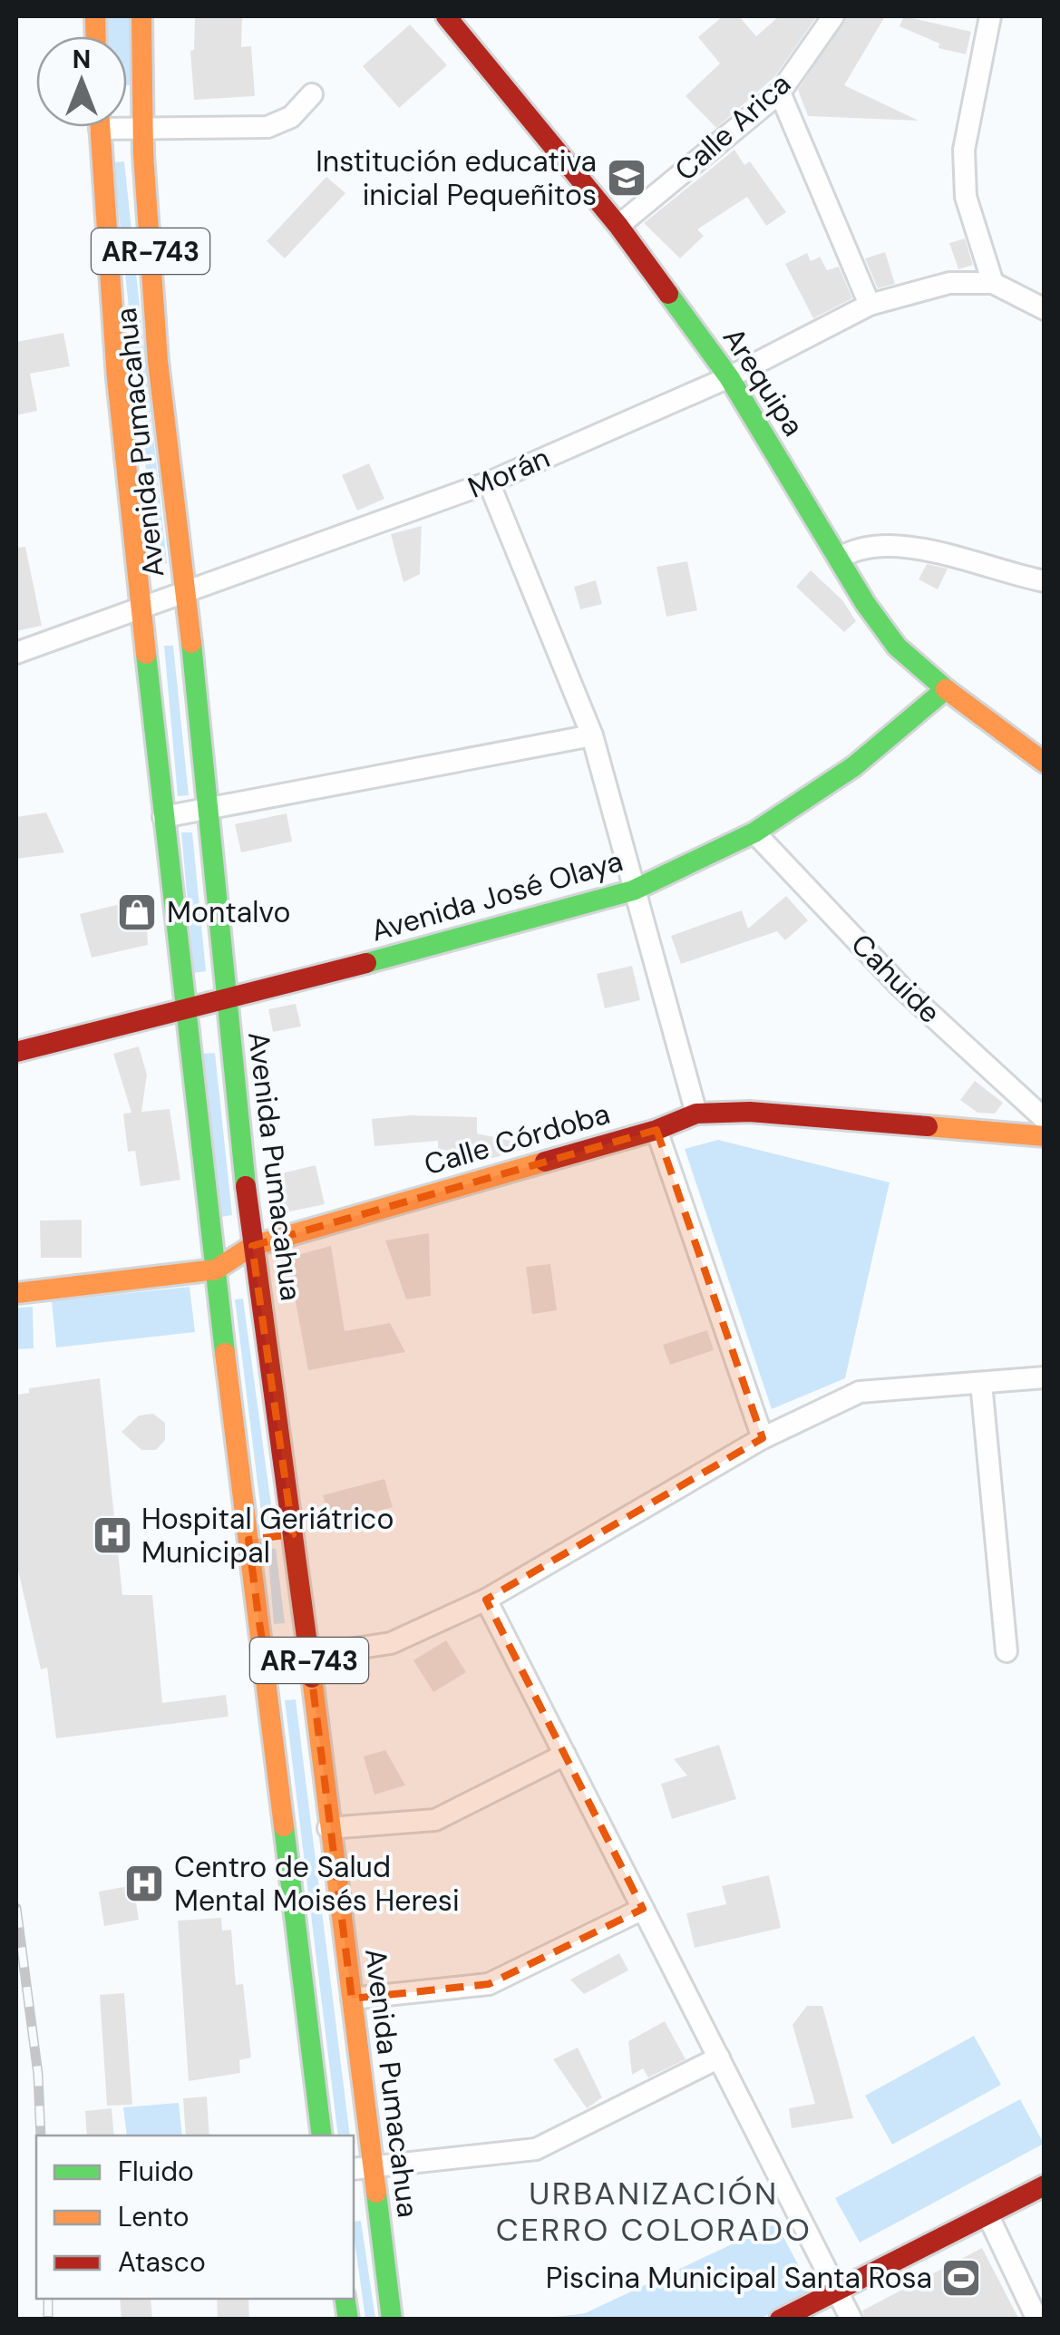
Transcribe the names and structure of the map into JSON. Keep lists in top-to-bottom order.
{
  "streets": {
    "main road": [
      "AR-743",
      "Arequipa",
      "Avenida Pumacahua",
      "Avenida José Olaya",
      "Calle Córdoba"
    ],
    "street": ["Calle Arica", "Morán", "Cahuide"]
  },
  "crossings": [
    ["Calle Arica", "Arequipa"],
    ["Arequipa", "Morán"],
    ["Arequipa", "Avenida José Olaya"],
    ["Avenida Pumacahua", "Morán"],
    ["Avenida Pumacahua", "Avenida José Olaya"],
    ["Avenida Pumacahua", "Calle Córdoba"],
    ["Avenida José Olaya", "Cahuide"]
  ],
  "districts": ["URBANIZACIÓN CERRO COLORADO"],
  "places": {
    "school or university": ["Institución educativa inicial Pequeñitos"],
    "shop": ["Montalvo"],
    "hospital": ["Hospital Geriátrico Municipal", "Centro de Salud Mental Moisés Heresi"],
    "sports": ["Piscina Municipal Santa Rosa"]
  },
  "legend": ["Fluido", "Lento", "Atasco"],
  "north": "top"
}
